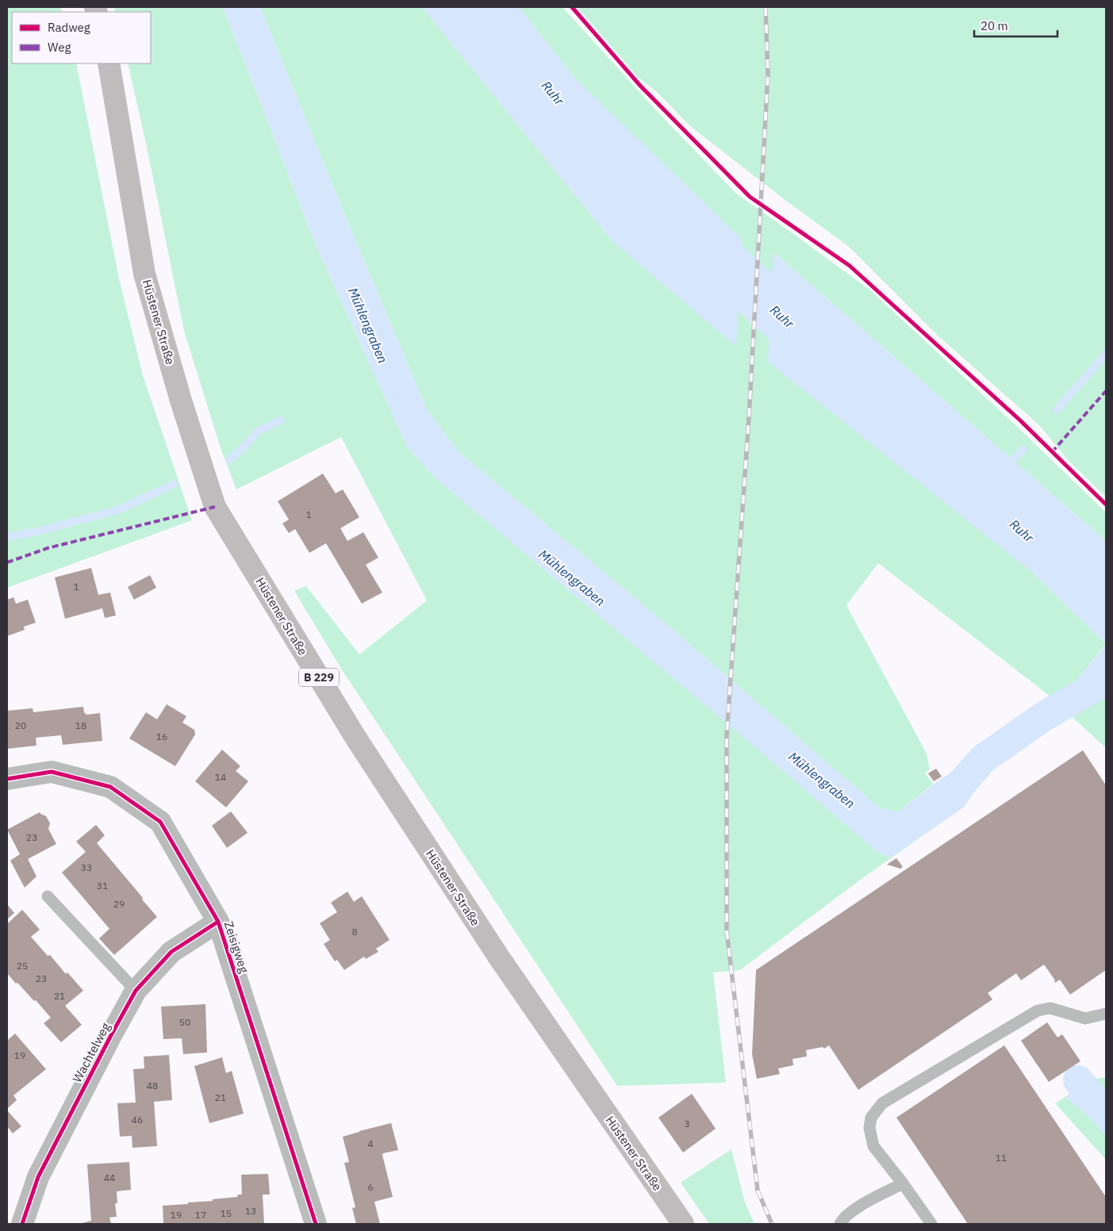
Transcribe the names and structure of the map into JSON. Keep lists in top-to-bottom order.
{
  "streets": {
    "main road": ["Hüstener Straße", "B 229"],
    "street": ["Zeisigweg", "Wachtelweg"]
  },
  "crossings": [
    ["Zeisigweg", "Wachtelweg"]
  ],
  "water": ["Ruhr", "Mühlengraben"],
  "house_numbers": [
    "1",
    "1",
    "20",
    "18",
    "16",
    "14",
    "23",
    "33",
    "31",
    "29",
    "8",
    "25",
    "23",
    "21",
    "50",
    "19",
    "48",
    "21",
    "46",
    "3",
    "4",
    "11",
    "44",
    "6",
    "13",
    "15",
    "19",
    "17"
  ],
  "legend": ["Radweg", "Weg"],
  "scale_bar": "20 m"
}
